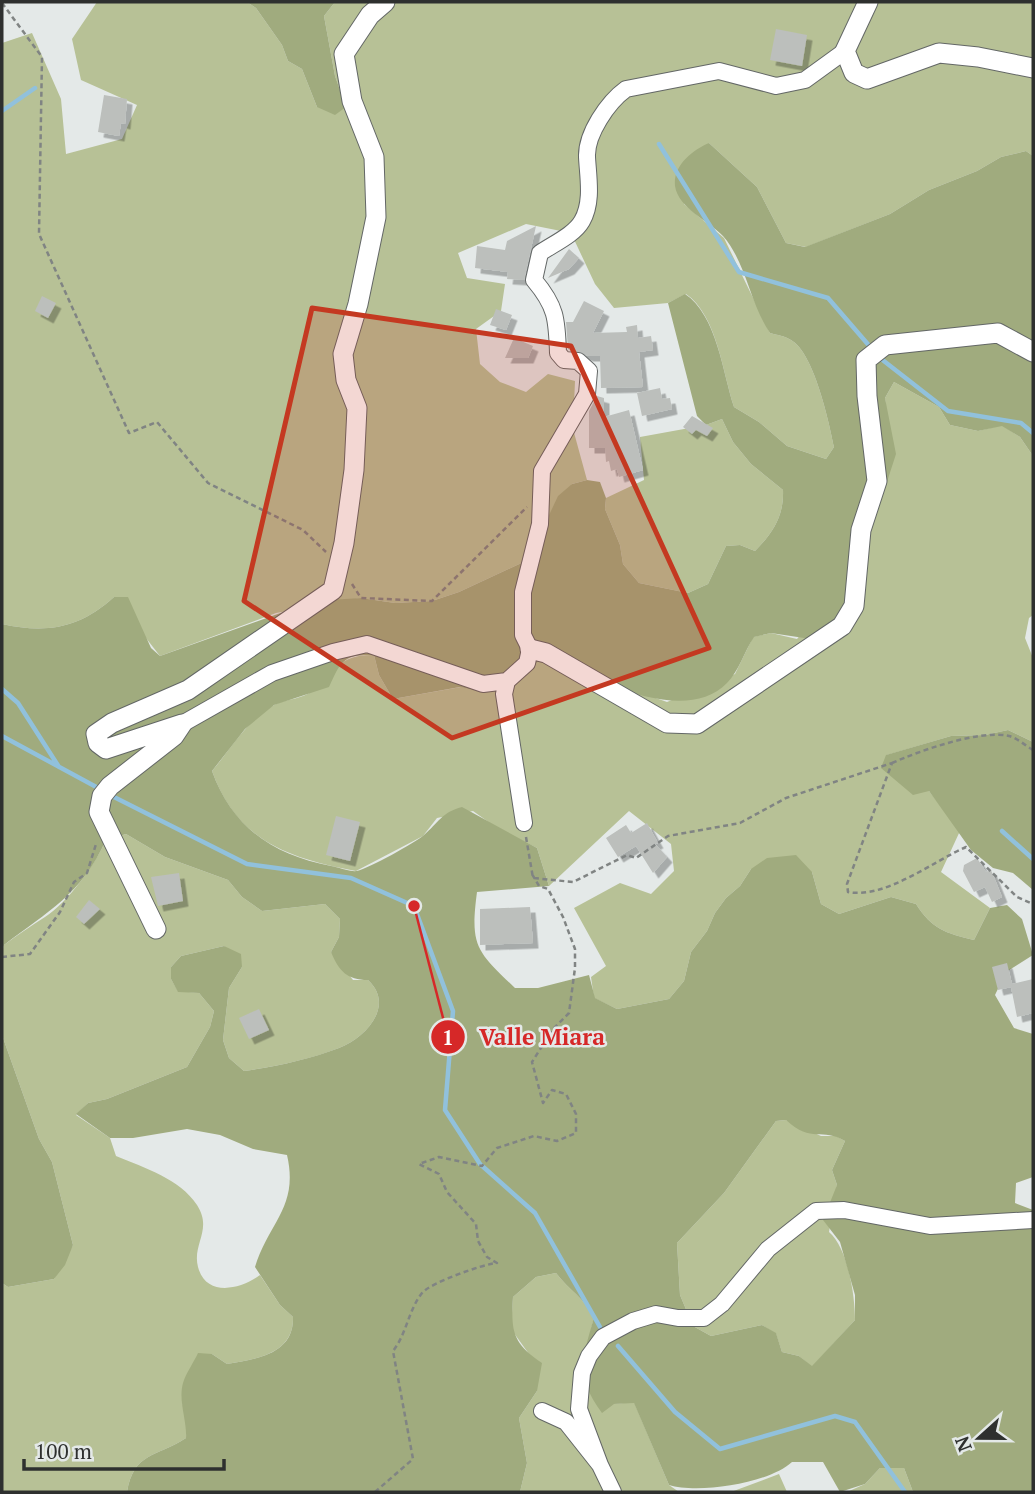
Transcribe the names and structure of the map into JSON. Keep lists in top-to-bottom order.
{
  "places": ["Valle Miara"],
  "scale_bar": "100 m",
  "north": "left"
}
